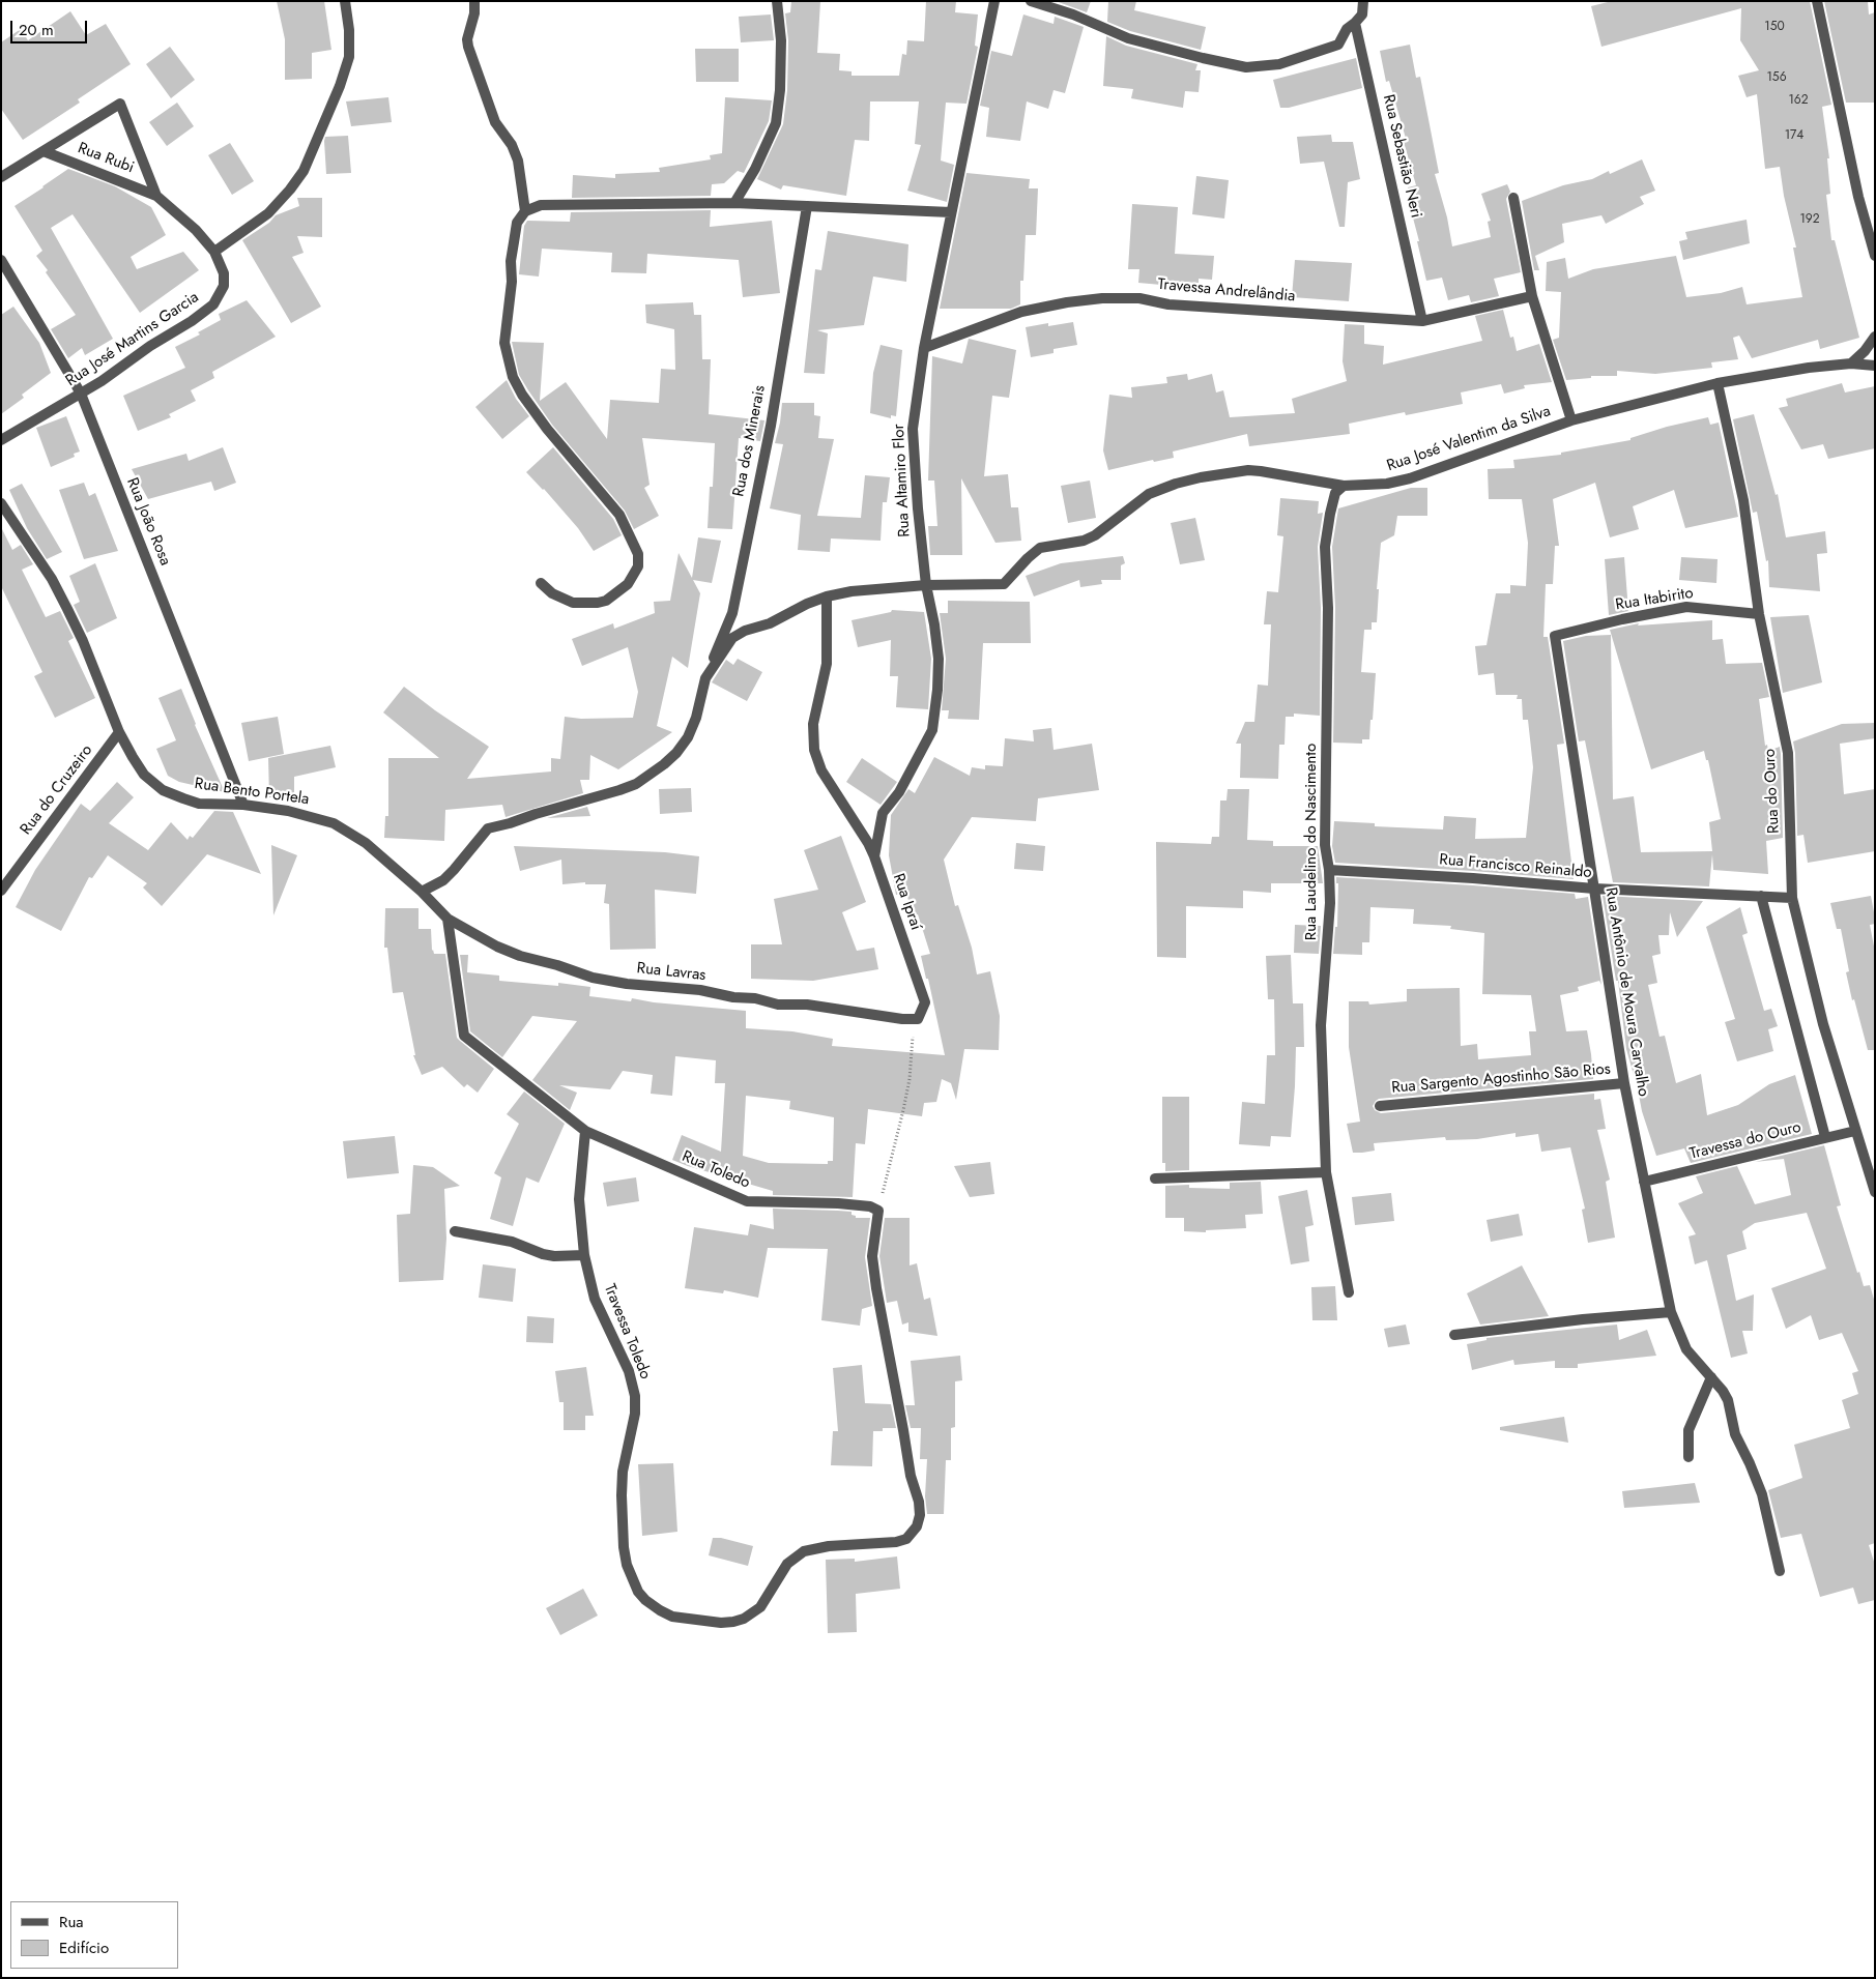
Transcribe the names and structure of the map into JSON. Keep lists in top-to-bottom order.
{
  "streets": {
    "street": [
      "Rua Sebastião Neri",
      "Rua Rubi",
      "Travessa Andrelândia",
      "Rua José Martins Garcia",
      "Rua José Valentim da Silva",
      "Rua dos Minerais",
      "Rua Altamiro Flor",
      "Rua João Rosa",
      "Rua Itabirito",
      "Rua do Cruzeiro",
      "Rua do Ouro",
      "Rua Bento Portela",
      "Rua Laudelino do Nascimento",
      "Rua Francisco Reinaldo",
      "Rua Ipraí",
      "Rua Lavras",
      "Rua Antônio de Moura Carvalho",
      "Rua Sargento Agostinho São Rios",
      "Travessa do Ouro",
      "Rua Toledo",
      "Travessa Toledo"
    ]
  },
  "crossings": [
    ["Rua Sebastião Neri", "Travessa Andrelândia"],
    ["Rua Rubi", "Rua José Martins Garcia"],
    ["Travessa Andrelândia", "Rua Altamiro Flor"],
    ["Rua José Martins Garcia", "Rua João Rosa"],
    ["Rua José Valentim da Silva", "Rua dos Minerais"],
    ["Rua José Valentim da Silva", "Rua Altamiro Flor"],
    ["Rua José Valentim da Silva", "Rua do Ouro"],
    ["Rua José Valentim da Silva", "Rua Bento Portela"],
    ["Rua José Valentim da Silva", "Rua Laudelino do Nascimento"],
    ["Rua José Valentim da Silva", "Rua Ipraí"],
    ["Rua Altamiro Flor", "Rua Ipraí"],
    ["Rua João Rosa", "Rua Bento Portela"],
    ["Rua Itabirito", "Rua do Ouro"],
    ["Rua Itabirito", "Rua Antônio de Moura Carvalho"],
    ["Rua do Cruzeiro", "Rua Bento Portela"],
    ["Rua do Ouro", "Rua Francisco Reinaldo"],
    ["Rua do Ouro", "Travessa do Ouro"],
    ["Rua Bento Portela", "Rua Lavras"],
    ["Rua Bento Portela", "Rua Toledo"],
    ["Rua Laudelino do Nascimento", "Rua Francisco Reinaldo"],
    ["Rua Francisco Reinaldo", "Rua Antônio de Moura Carvalho"],
    ["Rua Ipraí", "Rua Lavras"],
    ["Rua Lavras", "Rua Toledo"],
    ["Rua Antônio de Moura Carvalho", "Rua Sargento Agostinho São Rios"],
    ["Rua Antônio de Moura Carvalho", "Travessa do Ouro"],
    ["Rua Toledo", "Travessa Toledo"]
  ],
  "house_numbers": [
    "150",
    "156",
    "162",
    "174",
    "192"
  ],
  "legend": ["Rua", "Edifício"],
  "scale_bar": "20 m"
}
